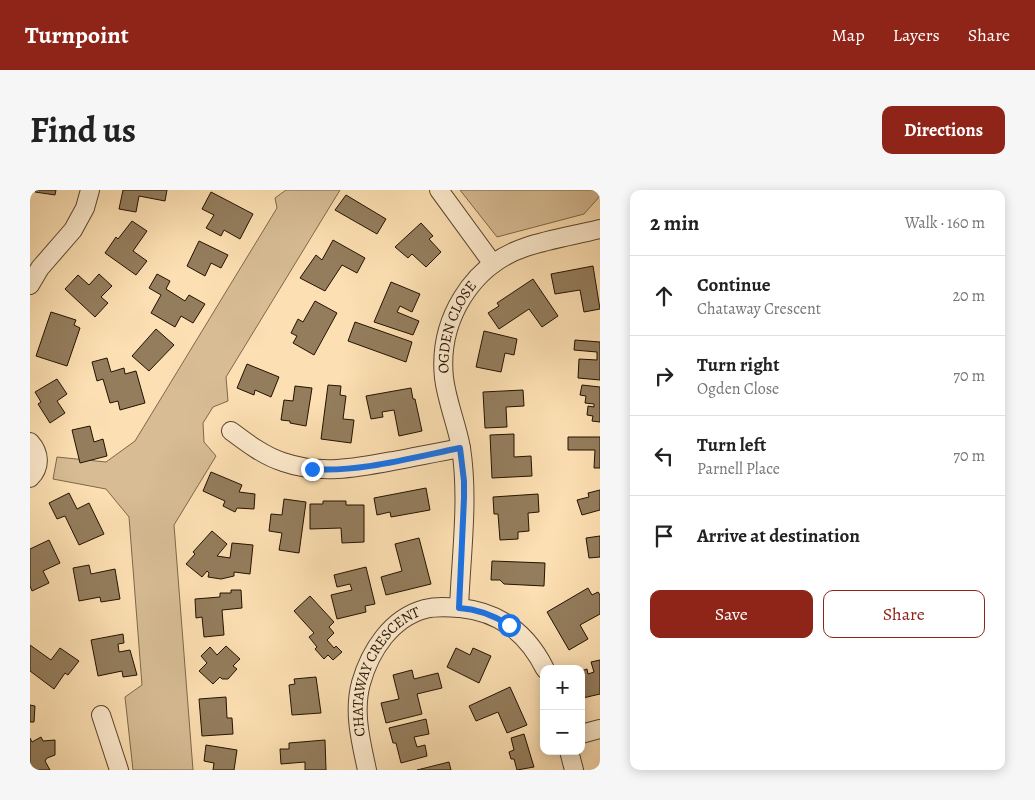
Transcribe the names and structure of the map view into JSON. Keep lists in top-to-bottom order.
{
  "streets": {
    "street": ["OGDEN CLOSE", "CHATAWAY CRESCENT"]
  },
  "crossings": [
    ["OGDEN CLOSE", "CHATAWAY CRESCENT"]
  ],
  "page": {
    "header": "Turnpoint",
    "nav": ["Map", "Layers", "Share"],
    "title": "Find us",
    "buttons": [
      "Directions",
      ["Save", "Share"]
    ],
    "heading": ["2 min", "Walk · 160 m"],
    "list": [
      ["Continue", "Chataway Crescent", "20 m"],
      ["Turn right", "Ogden Close", "70 m"],
      ["Turn left", "Parnell Place", "70 m"],
      "Arrive at destination"
    ],
    "map_buttons": ["+", "−"]
  }
}
